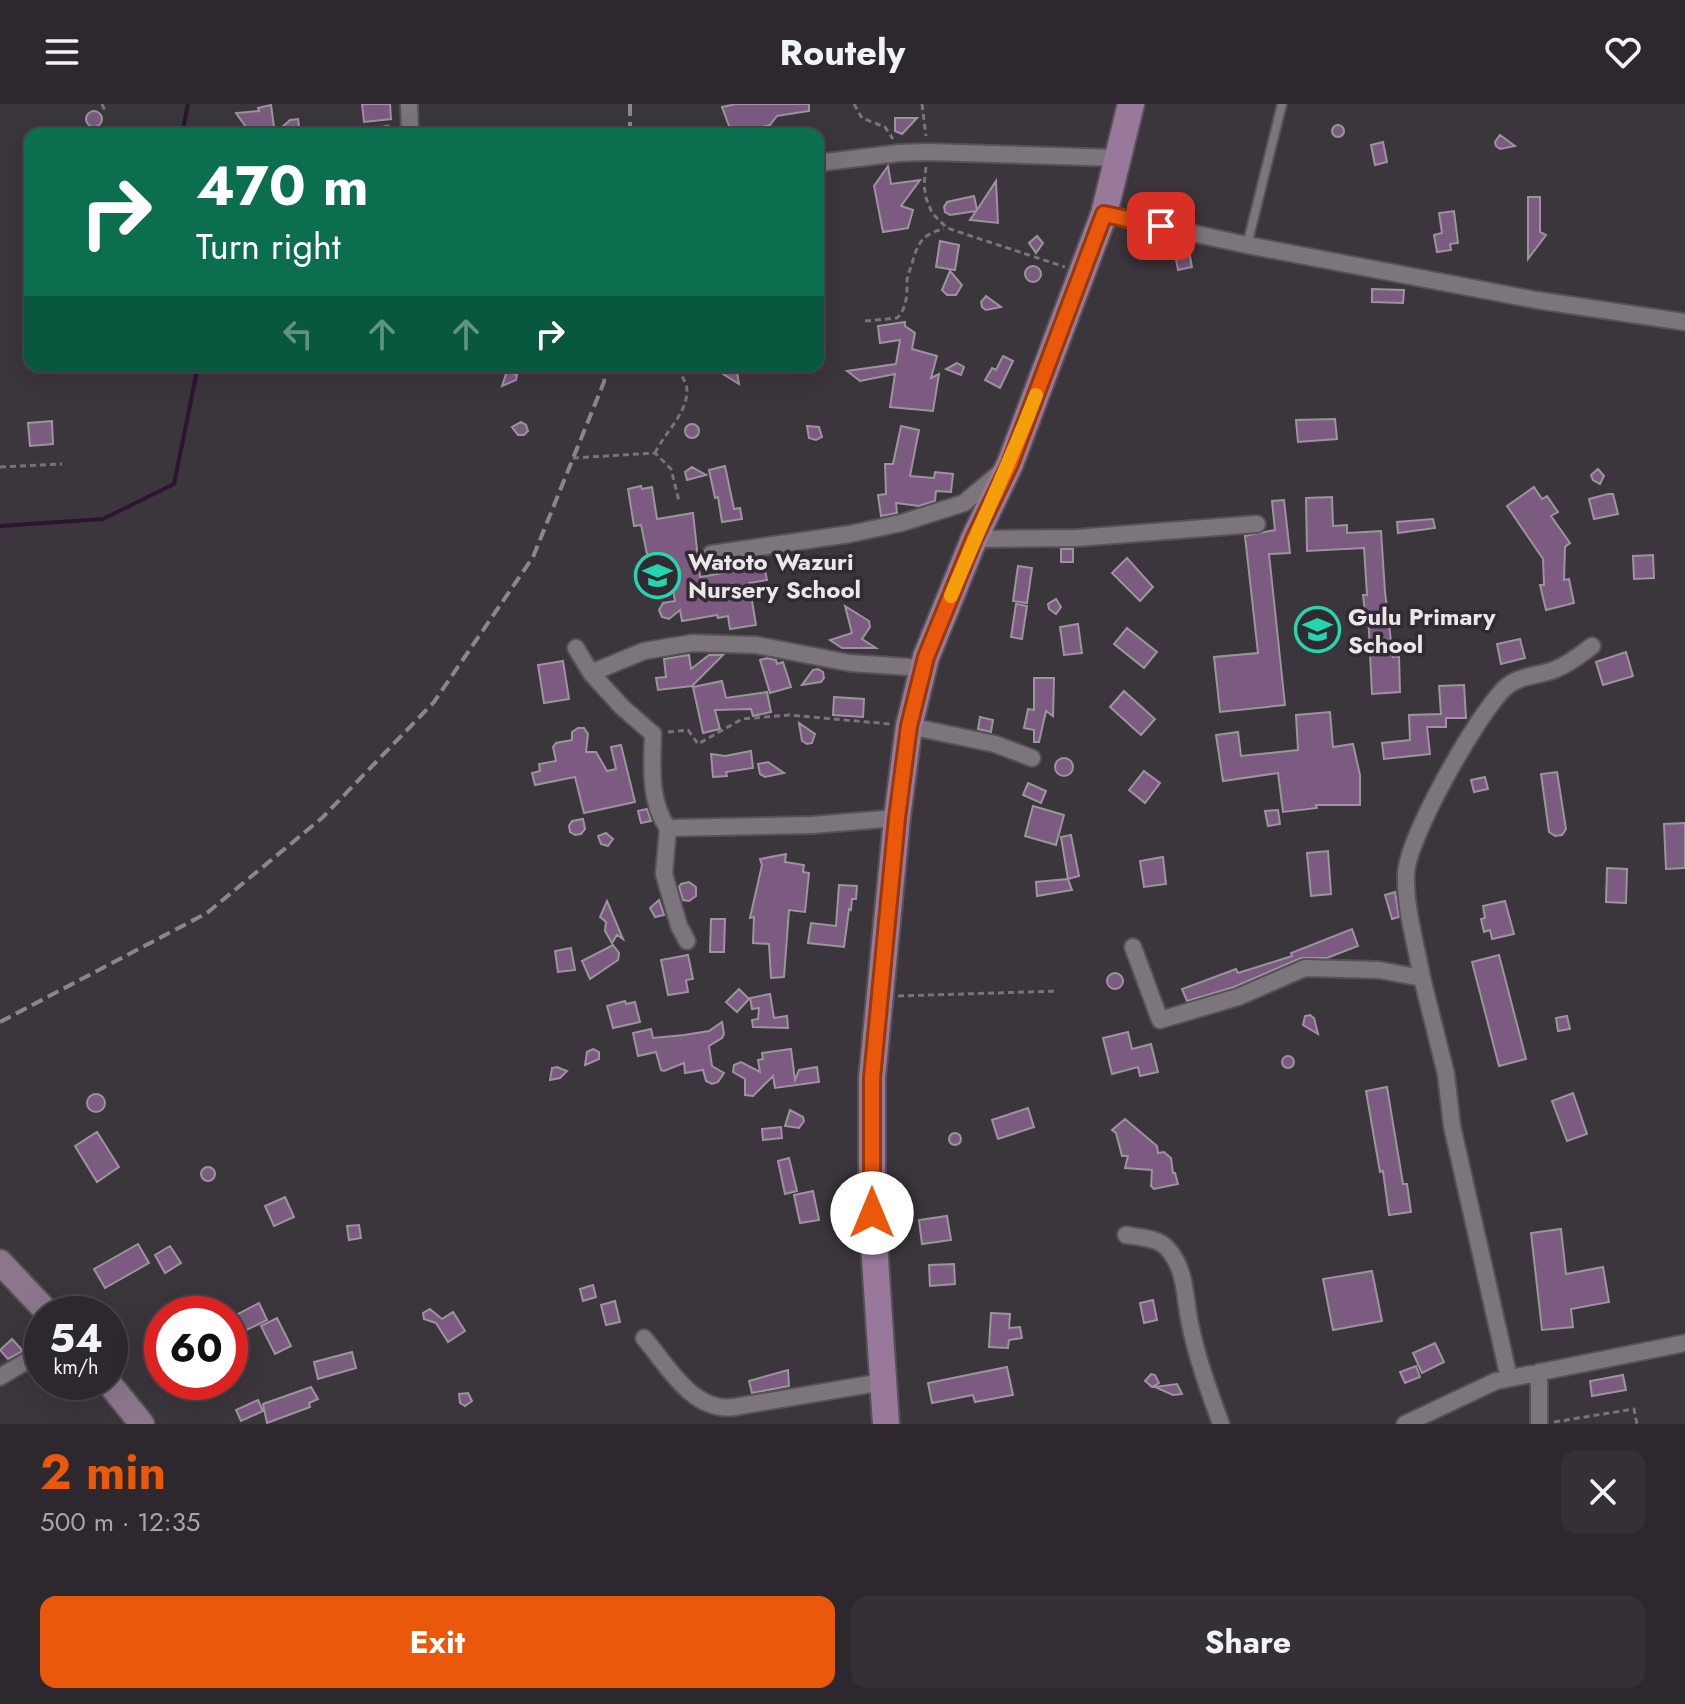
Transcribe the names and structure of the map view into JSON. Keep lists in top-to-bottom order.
{
  "places": {
    "school or university": ["Watoto Wazuri Nursery School", "Gulu Primary School"]
  },
  "page": {
    "header": "Routely",
    "turn": ["470 m", "Turn right"],
    "speed": "54 km/h",
    "limit": "60",
    "heading": ["2 min", "500 m · 12:35"],
    "buttons": ["Exit", "Share"]
  }
}
